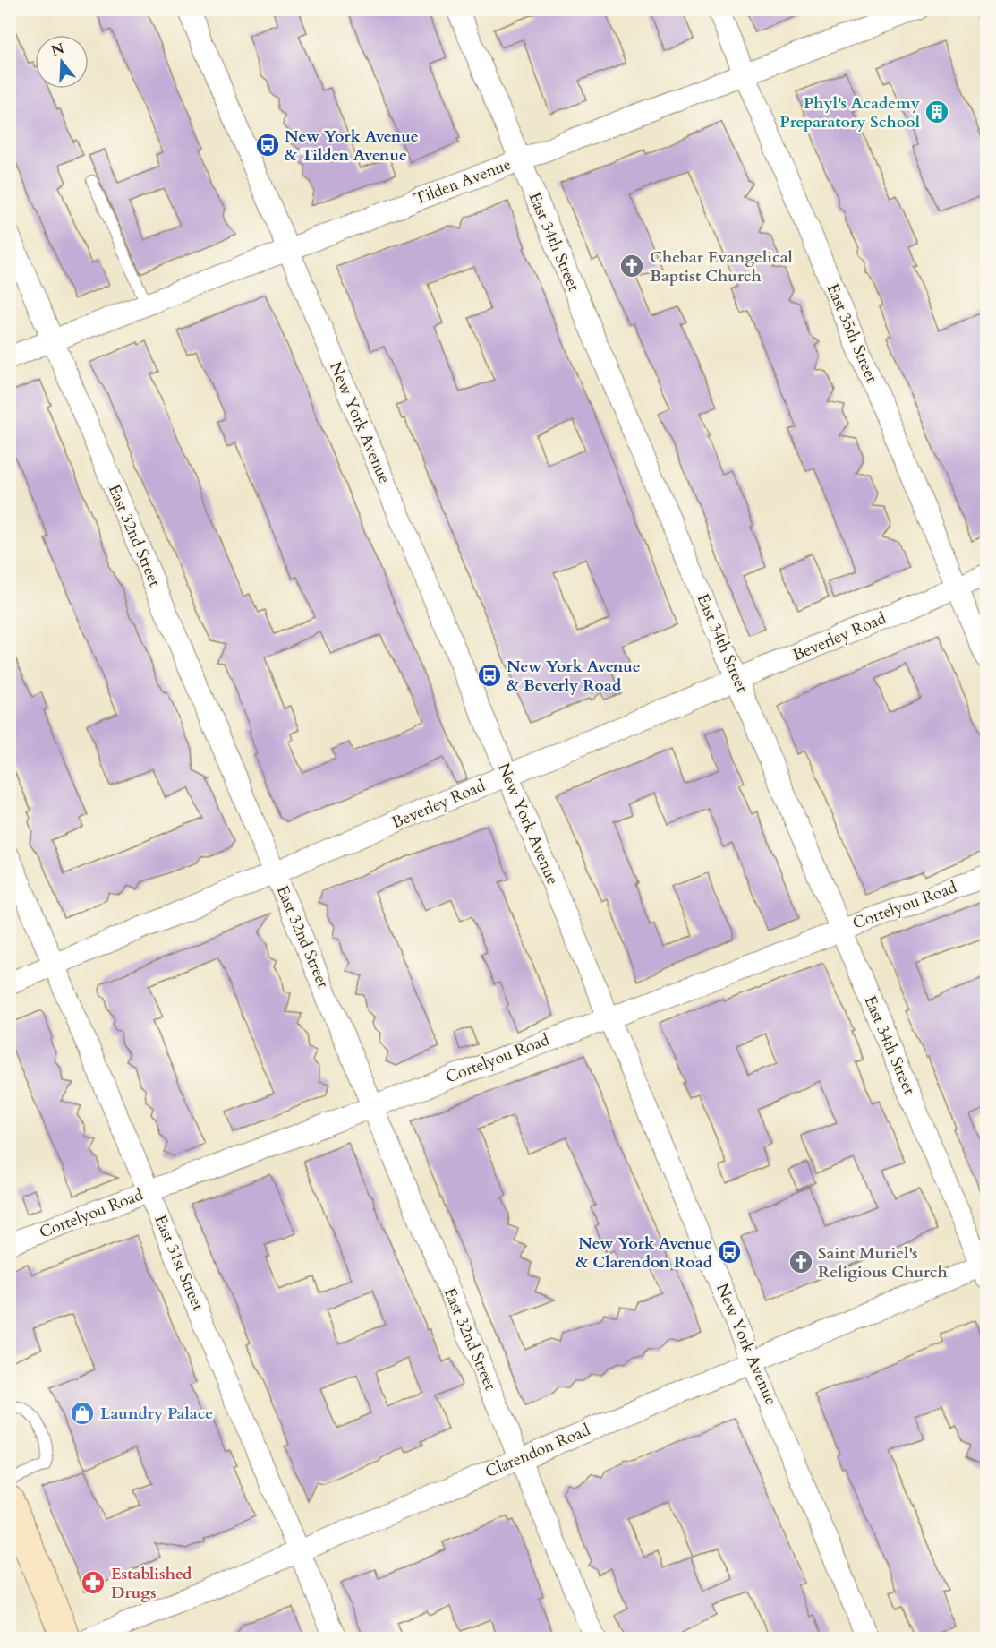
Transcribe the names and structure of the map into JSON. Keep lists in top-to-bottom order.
{
  "streets": {
    "street": [
      "Tilden Avenue",
      "East 34th Street",
      "East 35th Street",
      "New York Avenue",
      "East 32nd Street",
      "Beverley Road",
      "Cortelyou Road",
      "East 31st Street",
      "Clarendon Road"
    ]
  },
  "crossings": [
    ["Tilden Avenue", "East 34th Street"],
    ["Tilden Avenue", "East 35th Street"],
    ["Tilden Avenue", "New York Avenue"],
    ["Tilden Avenue", "East 32nd Street"],
    ["East 34th Street", "Beverley Road"],
    ["East 34th Street", "Cortelyou Road"],
    ["East 34th Street", "Clarendon Road"],
    ["East 35th Street", "Beverley Road"],
    ["New York Avenue", "Beverley Road"],
    ["New York Avenue", "Cortelyou Road"],
    ["New York Avenue", "Clarendon Road"],
    ["East 32nd Street", "Beverley Road"],
    ["East 32nd Street", "Cortelyou Road"],
    ["East 32nd Street", "Clarendon Road"],
    ["Beverley Road", "East 31st Street"],
    ["Cortelyou Road", "East 31st Street"],
    ["East 31st Street", "Clarendon Road"]
  ],
  "places": {
    "building": ["Phyl's Academy Preparatory School"],
    "bus stop": ["New York Avenue & Tilden Avenue", "New York Avenue & Beverly Road", "New York Avenue & Clarendon Road"],
    "church": ["Chebar Evangelical Baptist Church", "Saint Muriel's Religious Church"],
    "shop": ["Laundry Palace"],
    "pharmacy": ["Established Drugs"]
  },
  "north": "top"
}
